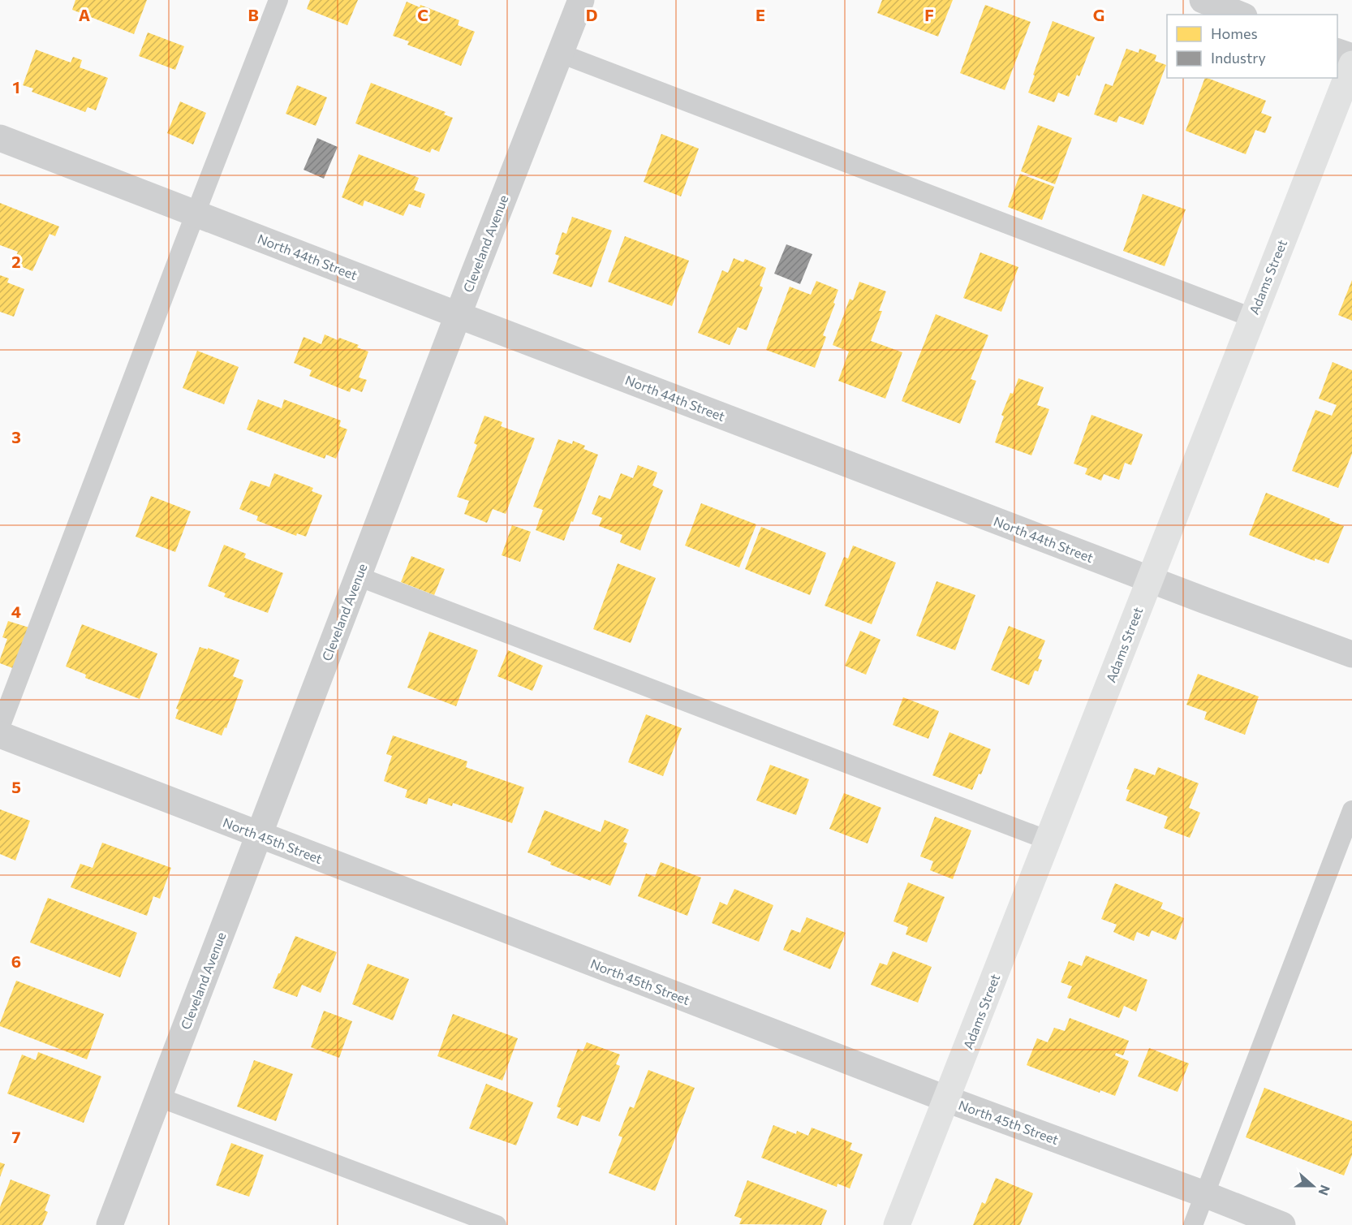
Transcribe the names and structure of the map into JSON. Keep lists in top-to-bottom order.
{
  "streets": {
    "main road": ["Adams Street"],
    "street": ["Cleveland Avenue", "North 44th Street", "North 45th Street"]
  },
  "crossings": [
    ["Cleveland Avenue", "North 44th Street"],
    ["Cleveland Avenue", "North 45th Street"],
    ["North 44th Street", "Adams Street"],
    ["Adams Street", "North 45th Street"]
  ],
  "legend": ["Homes", "Industry"],
  "north": "right",
  "grid": {
    "columns": [
      "A",
      "B",
      "C",
      "D",
      "E",
      "F",
      "G"
    ],
    "rows": [
      "1",
      "2",
      "3",
      "4",
      "5",
      "6",
      "7"
    ]
  }
}
